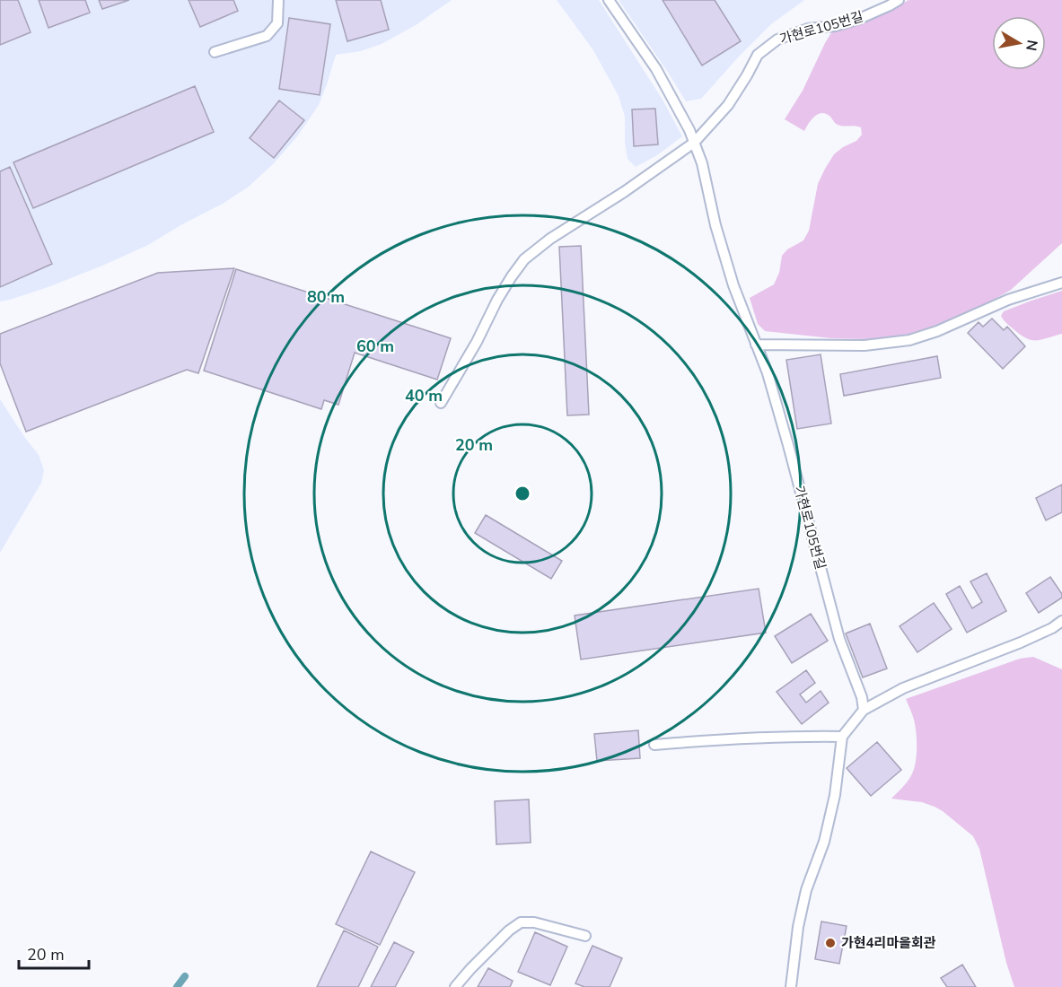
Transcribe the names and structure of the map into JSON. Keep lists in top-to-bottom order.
{
  "streets": {
    "lane": ["가현로105번길"]
  },
  "places": ["가현4리마을회관"],
  "scale_bar": "20 m",
  "north": "right",
  "rings": [
    "80 m",
    "60 m",
    "40 m",
    "20 m"
  ]
}
